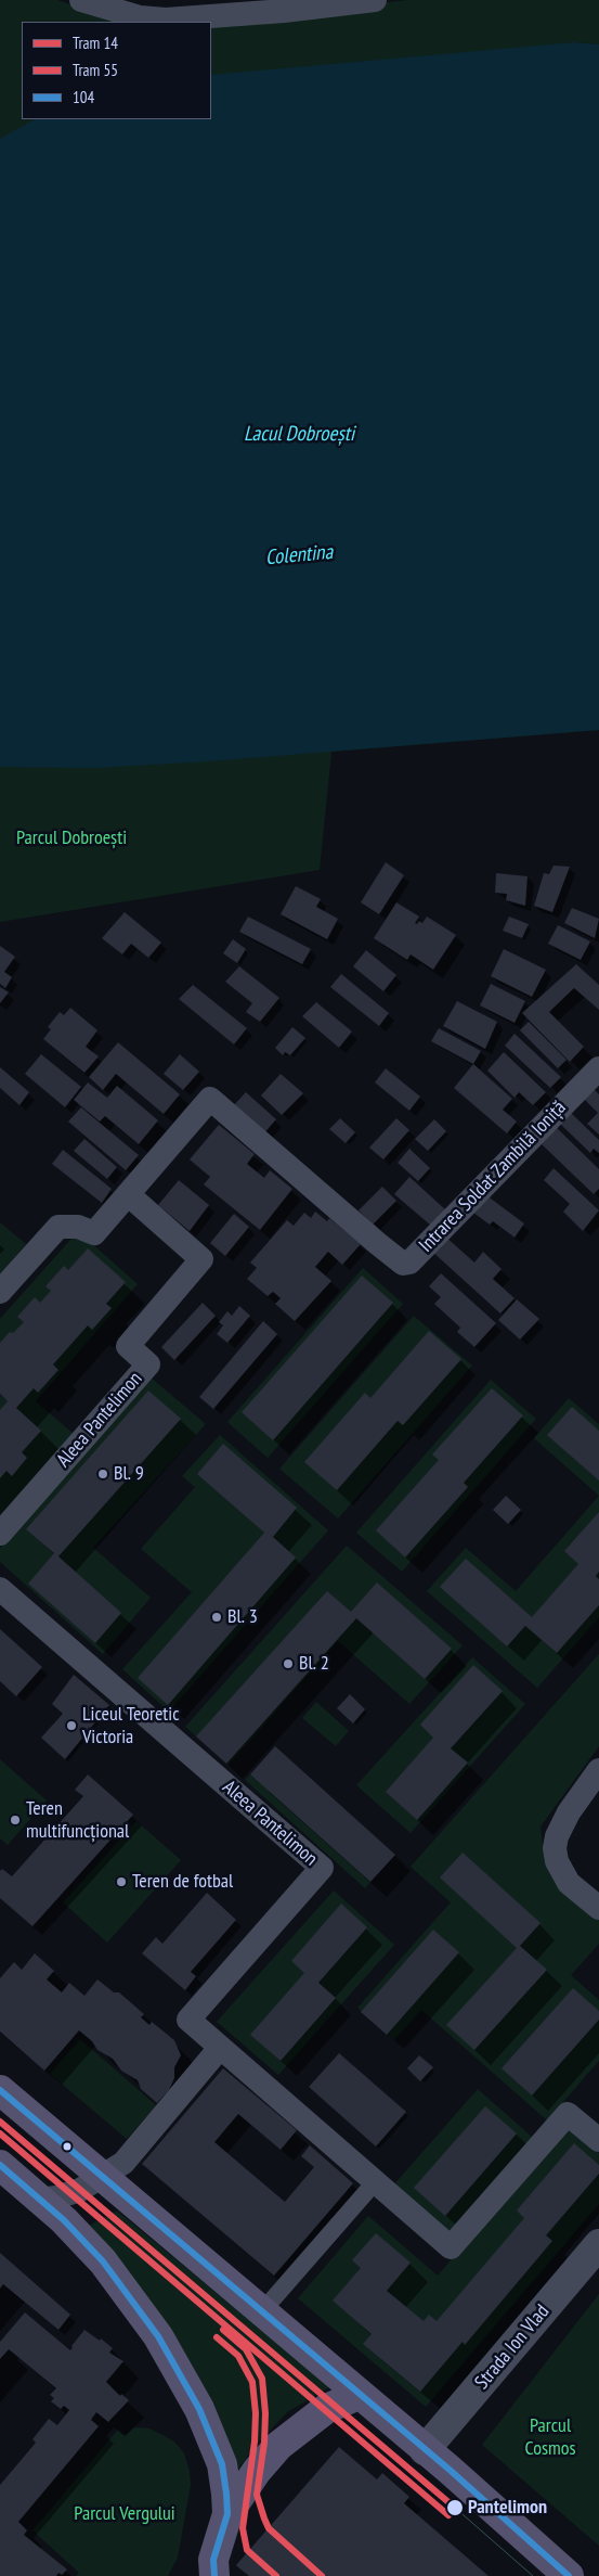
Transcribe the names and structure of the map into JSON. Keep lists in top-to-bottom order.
{
  "streets": {
    "street": ["Intrarea Soldat Zambilă Ioniță", "Aleea Pantelimon", "Strada Ion Vlad"]
  },
  "crossings": [
    ["Intrarea Soldat Zambilă Ioniță", "Aleea Pantelimon"]
  ],
  "water": ["Lacul Dobroești", "Colentina"],
  "parks": ["Parcul Dobroești", "Parcul Cosmos", "Parcul Vergului"],
  "places": [
    "Bl. 9",
    "Bl. 3",
    "Bl. 2",
    "Liceul Teoretic Victoria",
    "Teren multifuncțional",
    "Teren de fotbal",
    "Pantelimon"
  ],
  "lines": ["transit line 104", "tram line 14", "tram line 55"],
  "legend": ["Tram 14", "Tram 55", "104"]
}
